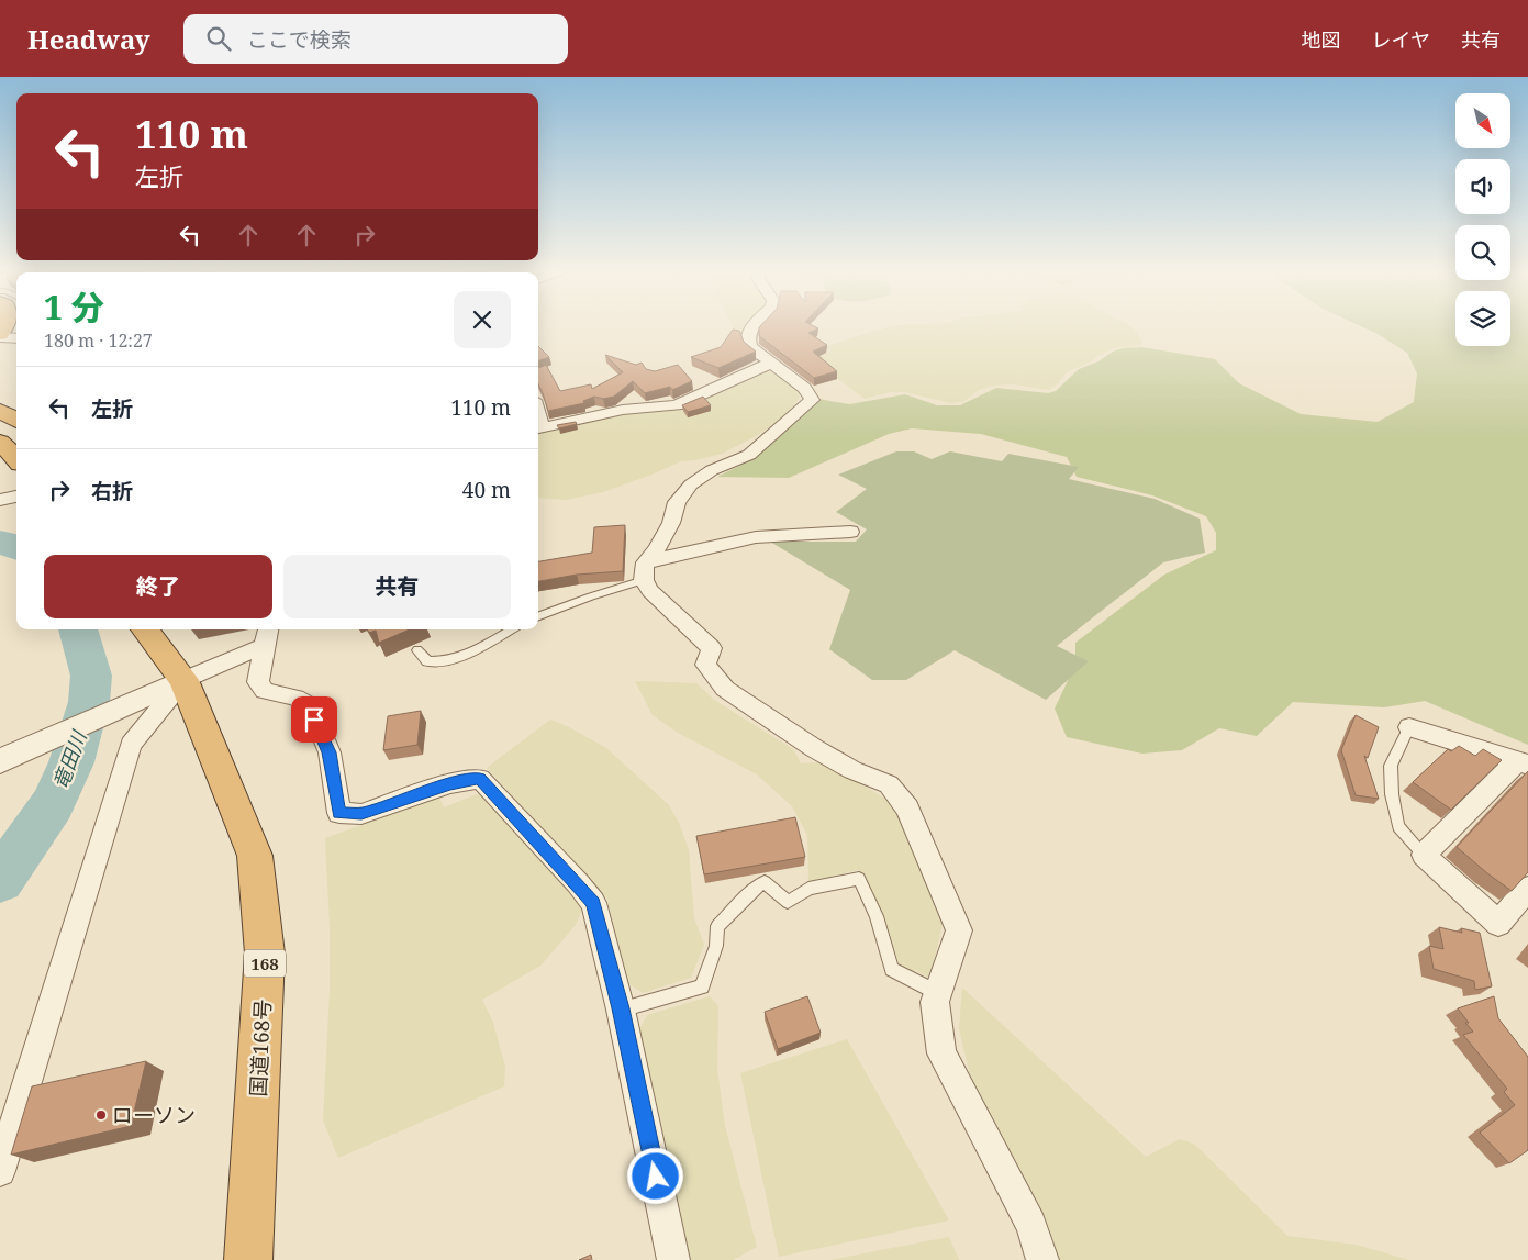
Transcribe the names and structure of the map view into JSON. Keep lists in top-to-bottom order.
{
  "streets": {
    "highway": ["168", "国道168号"]
  },
  "crossings": [
    ["168", "国道168号"]
  ],
  "water": ["竜田川"],
  "places": ["ローソン"],
  "north": "bottom right",
  "page": {
    "header": "Headway",
    "search": "ここで検索",
    "nav": ["地図", "レイヤ", "共有"],
    "turn": ["110 m", "左折"],
    "heading": ["1 分", "180 m · 12:27"],
    "list": [
      {
        "name": "左折",
        "value": "110 m"
      },
      {
        "name": "右折",
        "value": "40 m"
      }
    ],
    "buttons": ["終了", "共有"]
  }
}
